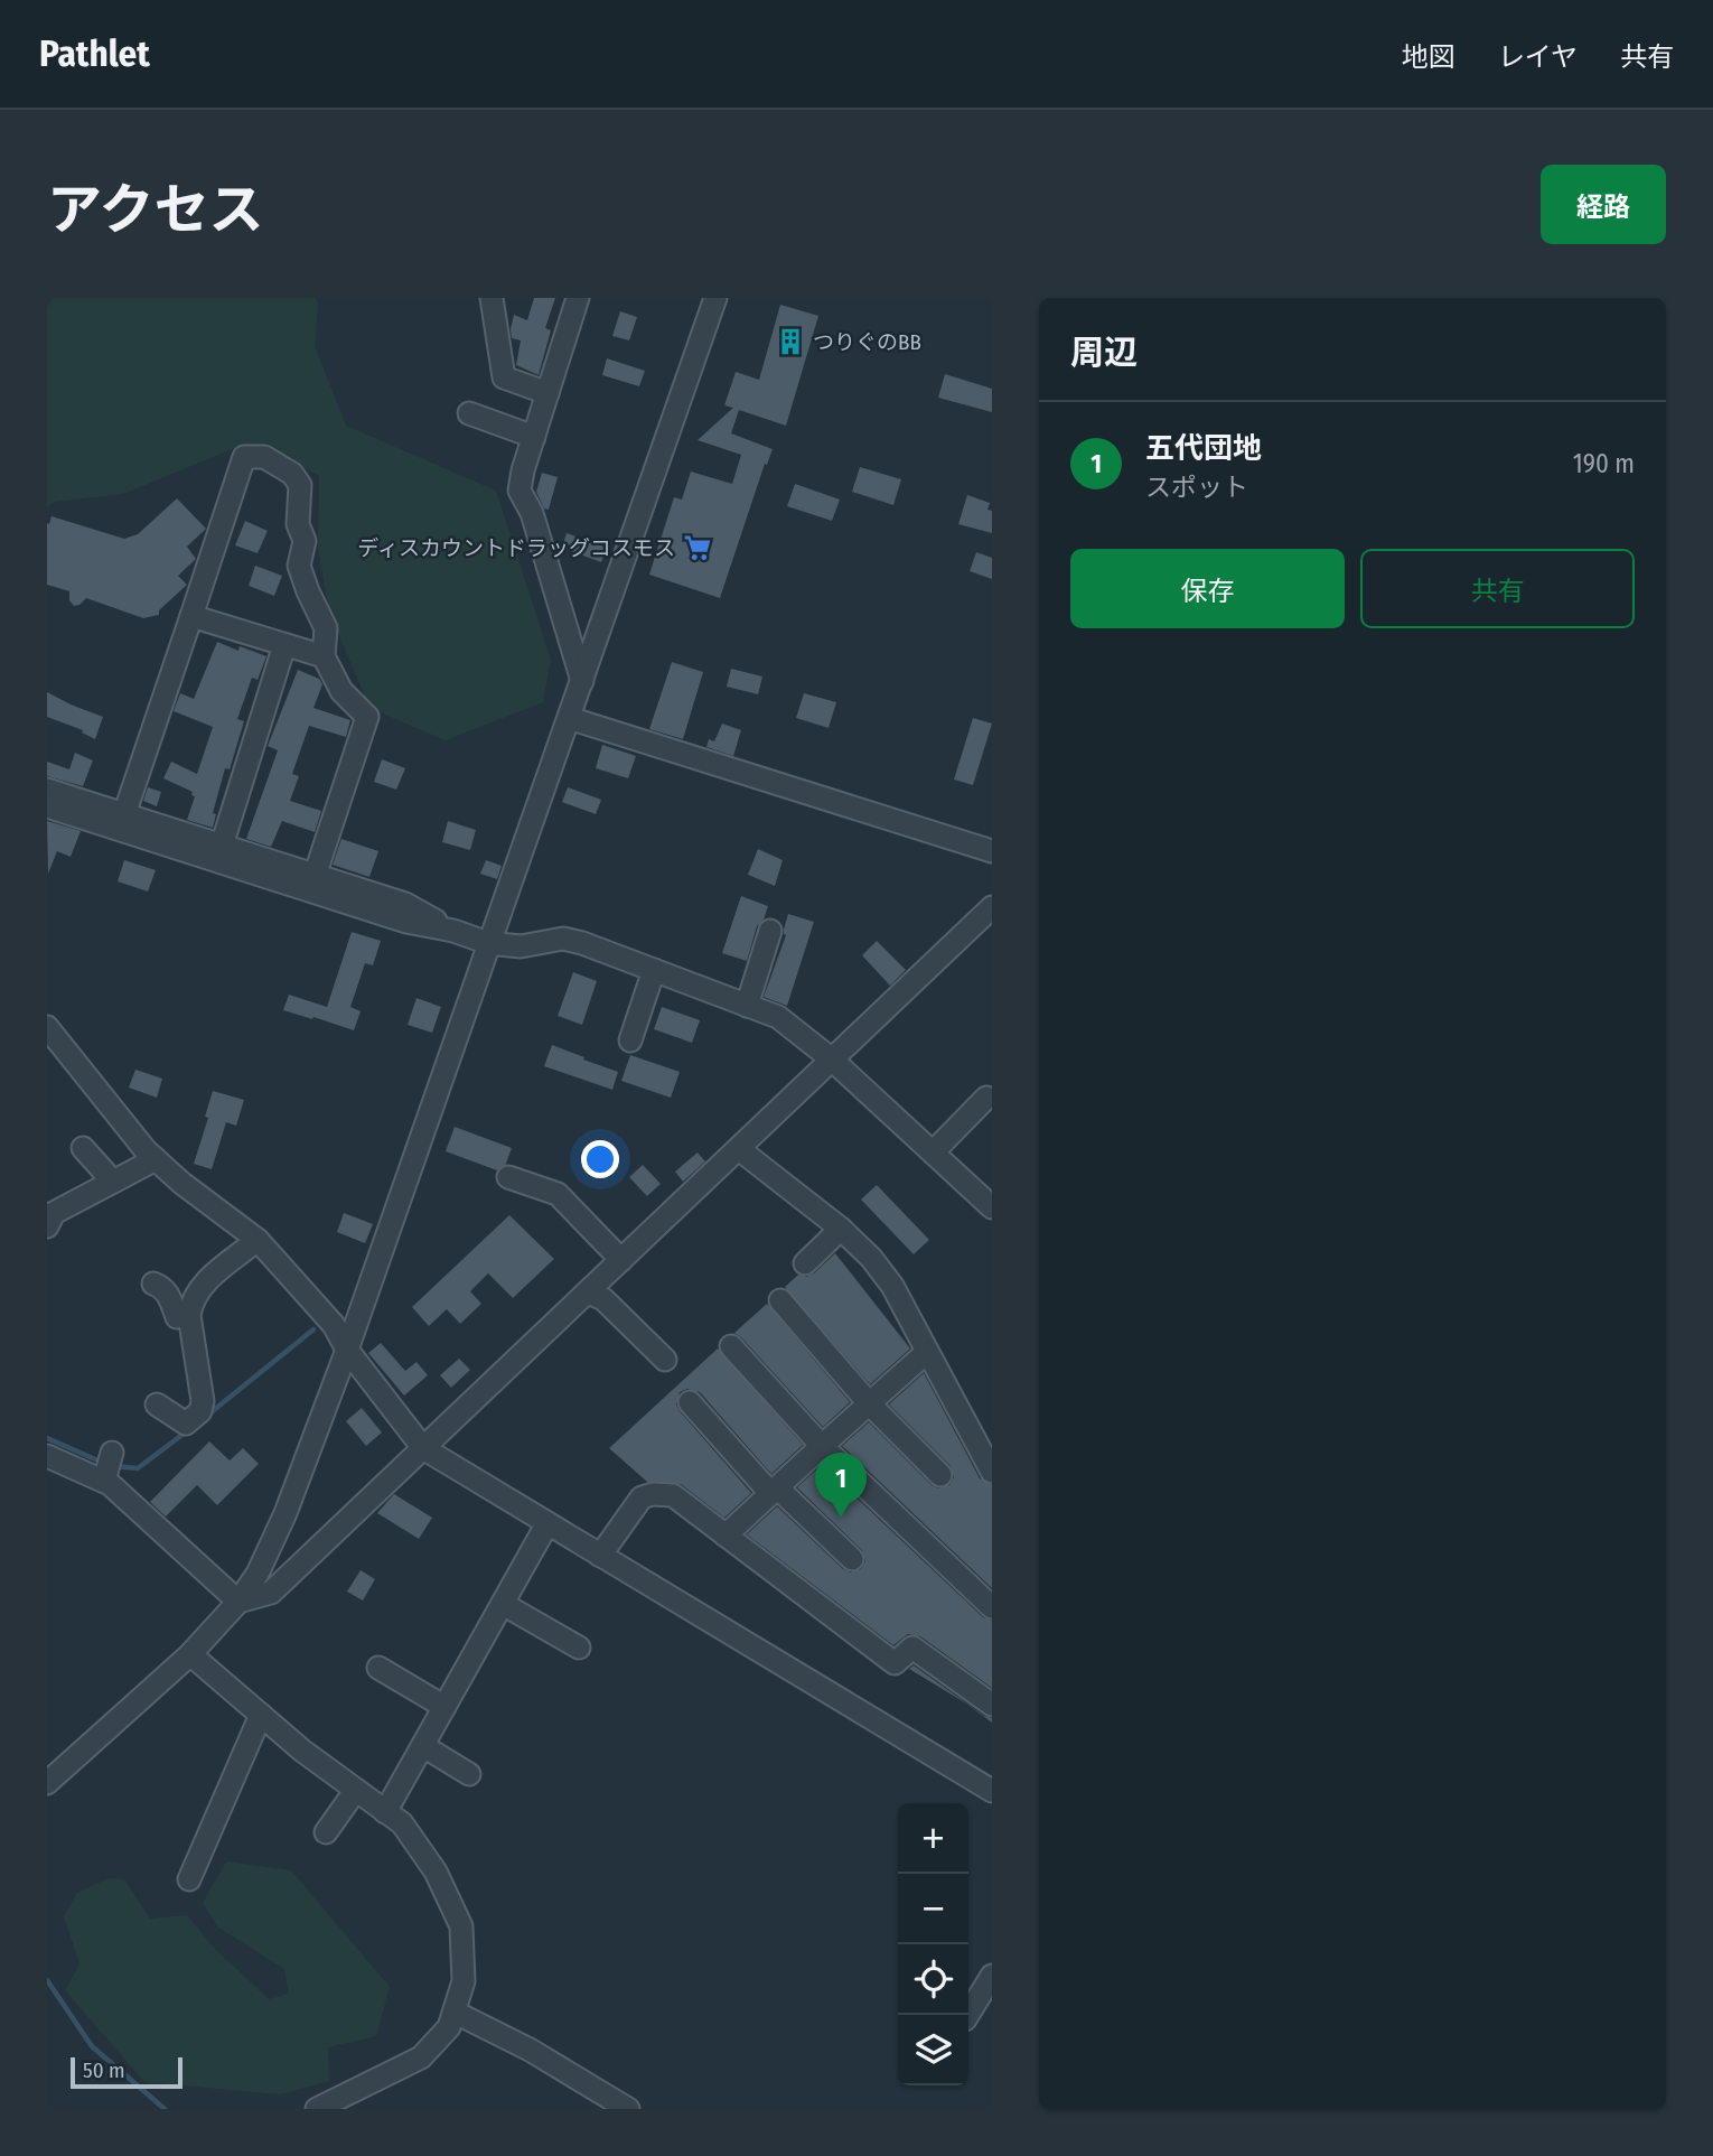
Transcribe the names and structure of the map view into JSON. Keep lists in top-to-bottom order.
{
  "places": {
    "building": ["つりぐのBB"],
    "supermarket": ["ディスカウントドラッグコスモス"]
  },
  "scale_bar": "50 m",
  "page": {
    "header": "Pathlet",
    "nav": ["地図", "レイヤ", "共有"],
    "title": "アクセス",
    "buttons": [
      "経路",
      ["保存", "共有"]
    ],
    "heading": "周辺",
    "list": [
      {
        "mark": "1",
        "name": "五代団地",
        "note": "スポット",
        "value": "190 m"
      }
    ],
    "pins": "1",
    "map_buttons": ["+", "−"],
    "scale": "50 m"
  }
}
